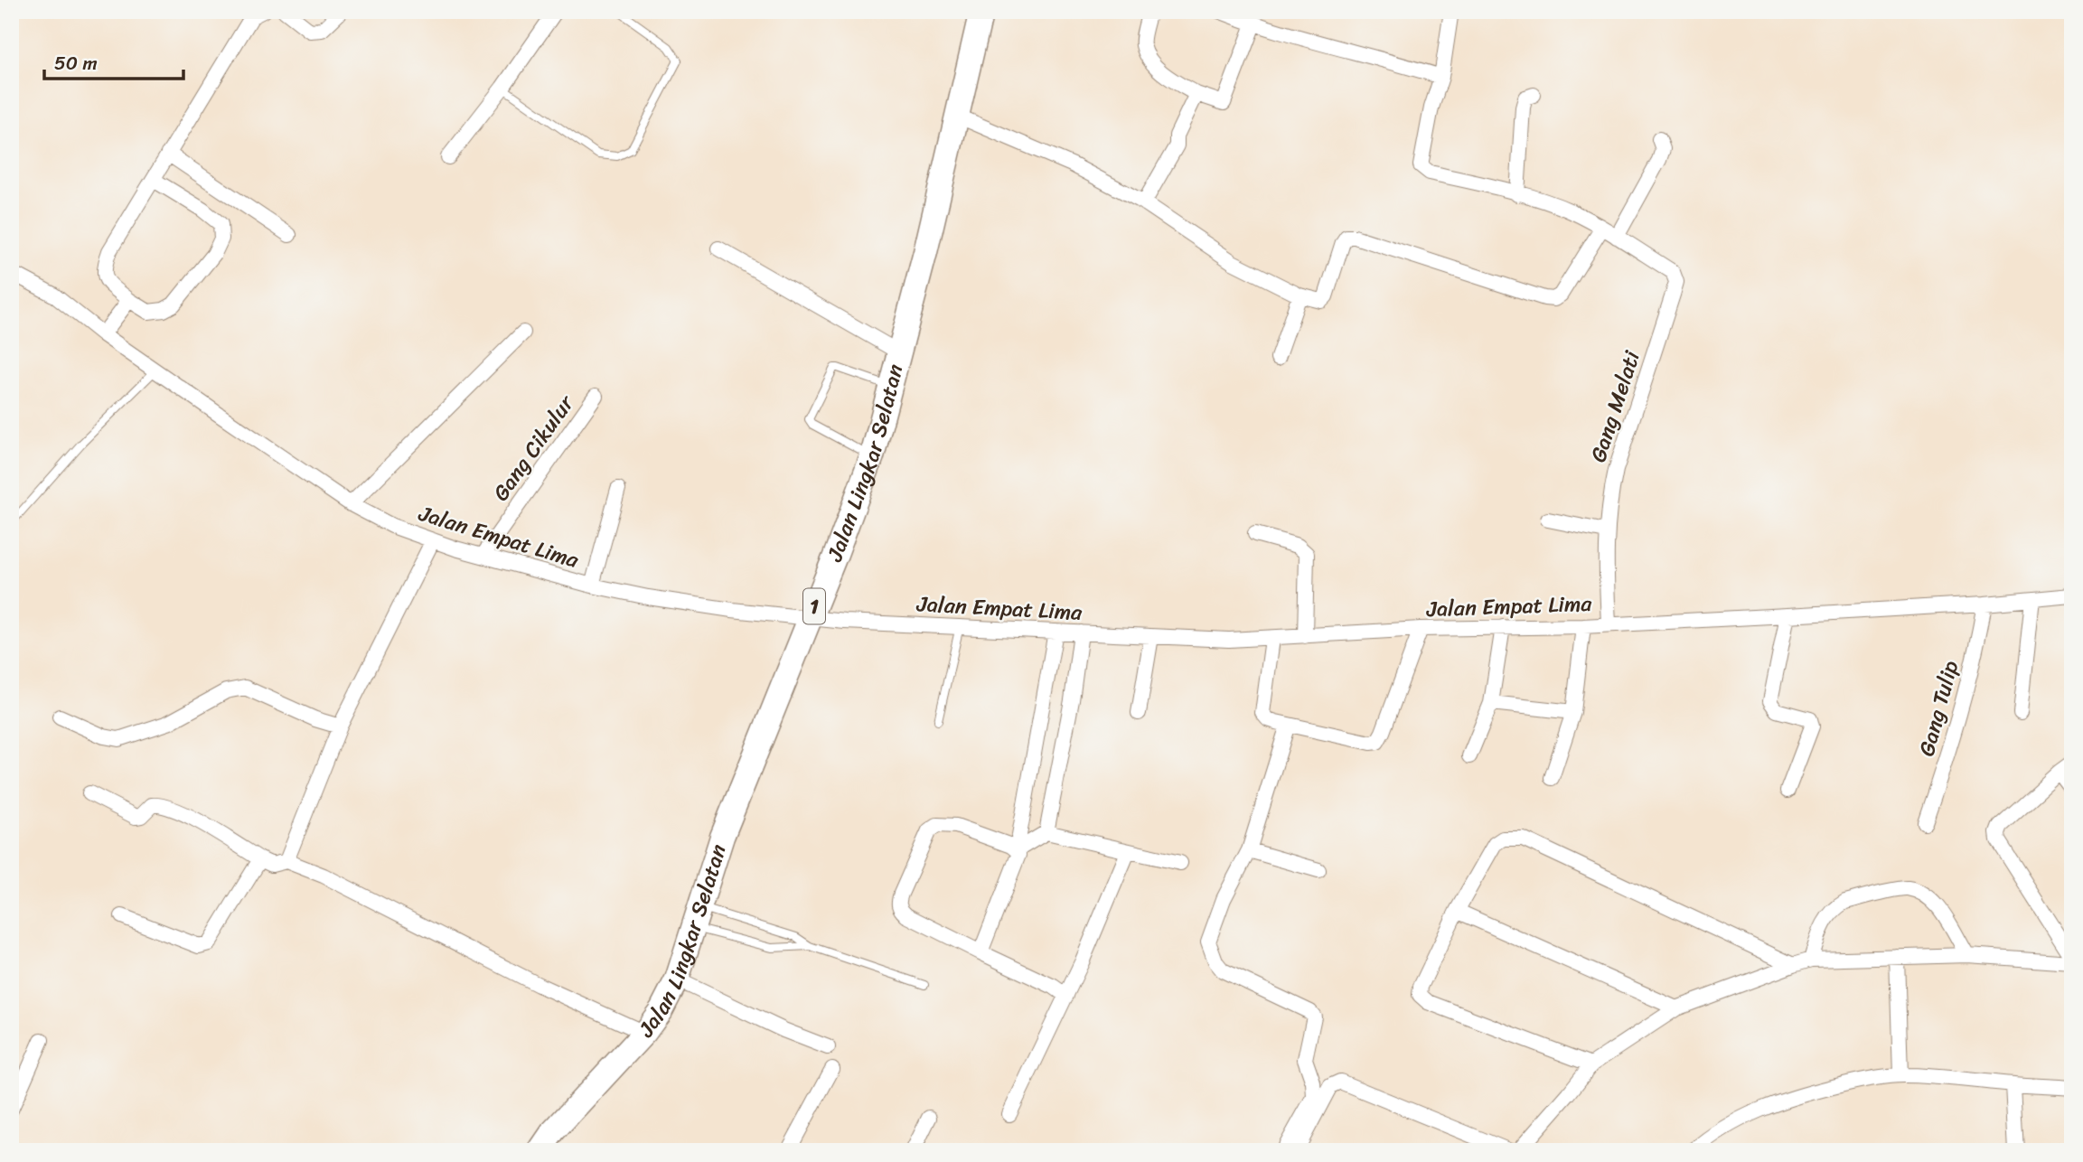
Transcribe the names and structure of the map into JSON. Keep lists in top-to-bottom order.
{
  "streets": {
    "highway": ["Jalan Lingkar Selatan", "1"],
    "street": [
      "Gang Melati",
      "Gang Cikulur",
      "Jalan Empat Lima",
      "Gang Tulip"
    ]
  },
  "crossings": [
    ["Gang Melati", "Jalan Empat Lima"],
    ["Gang Cikulur", "Jalan Empat Lima"],
    ["Jalan Lingkar Selatan", "Jalan Empat Lima"],
    ["Jalan Empat Lima", "Gang Tulip"]
  ],
  "scale_bar": "50 m"
}
